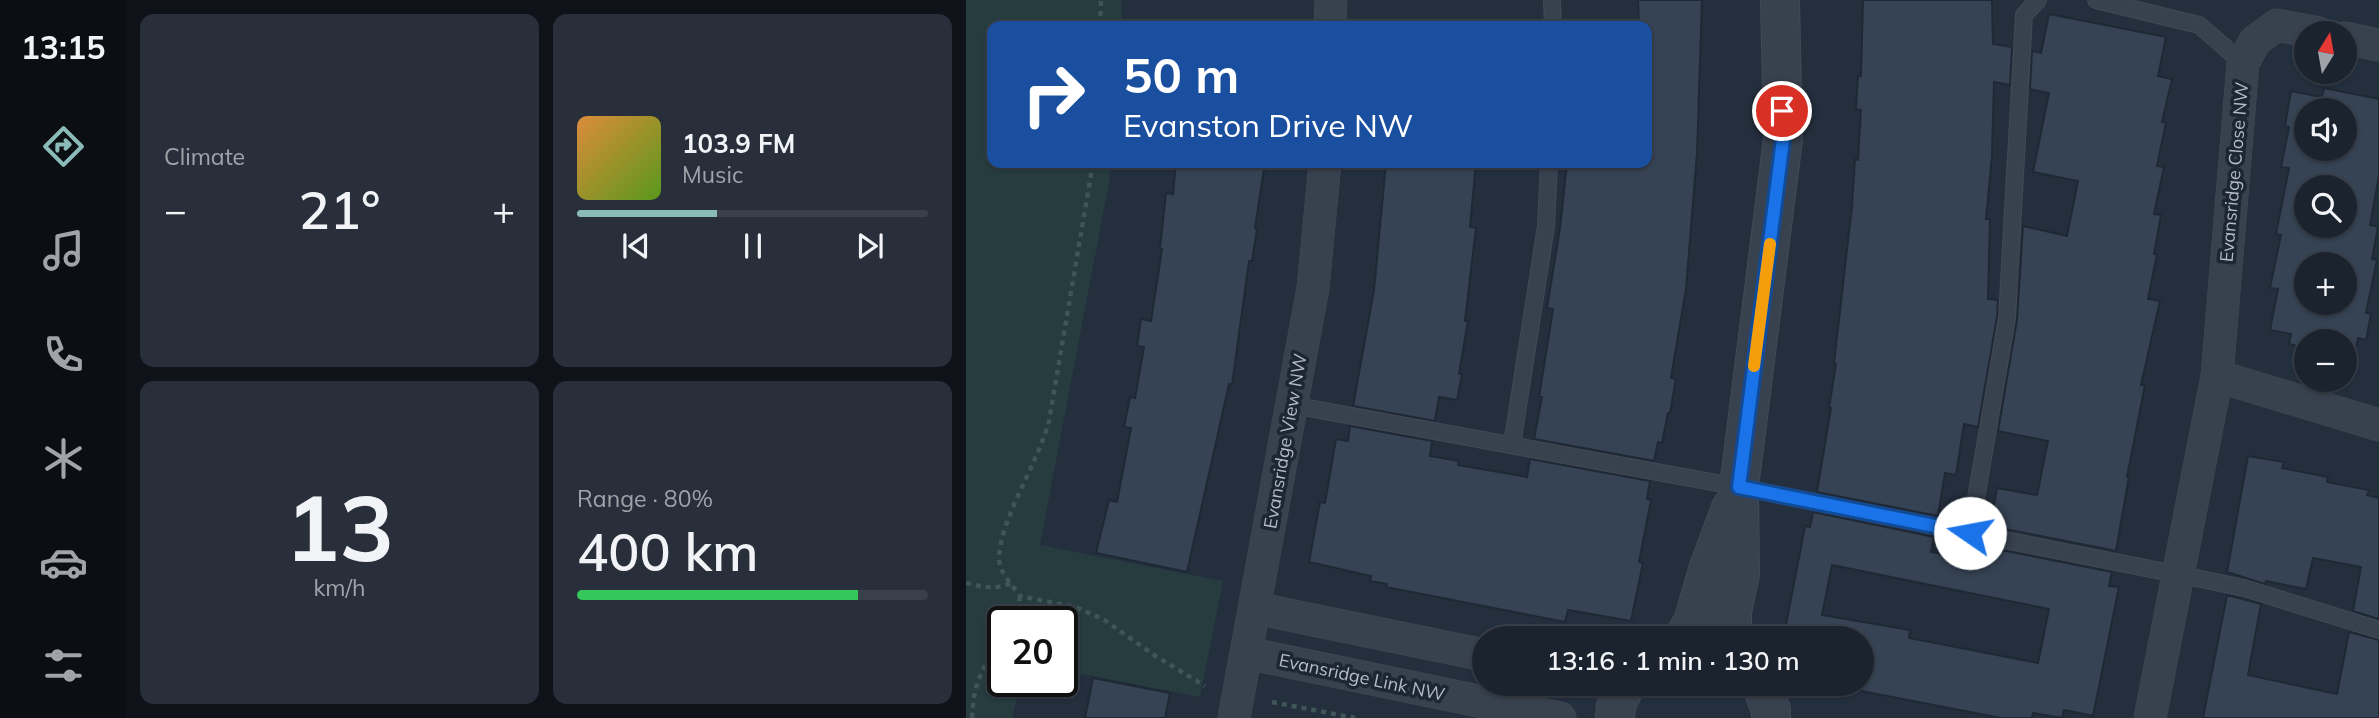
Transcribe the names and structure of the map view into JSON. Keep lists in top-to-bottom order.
{
  "streets": {
    "street": ["Evansridge Close NW", "Evansridge View NW", "Evansridge Link NW"]
  },
  "crossings": [
    ["Evansridge View NW", "Evansridge Link NW"]
  ],
  "north": "top",
  "page": {
    "tabs": "13:15",
    "tile": [
      "Climate",
      ["13", "km/h"],
      ["Range · 80%", "400 km"]
    ],
    "map_buttons": ["+", "−"],
    "turn": ["50 m", "Evanston Drive NW"],
    "song": ["103.9 FM", "Music"],
    "heat": ["−", "21°", "+"],
    "limit": "20",
    "trip": "13:16 · 1 min · 130 m"
  }
}
